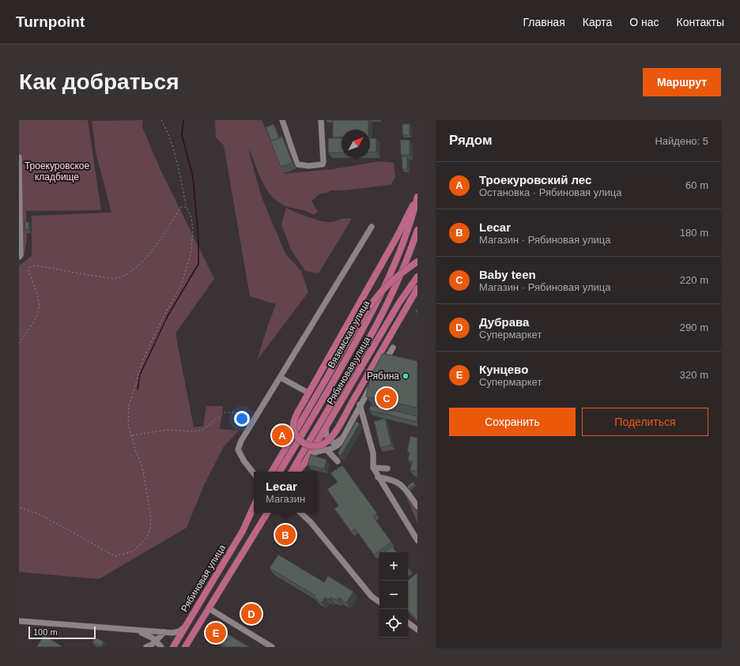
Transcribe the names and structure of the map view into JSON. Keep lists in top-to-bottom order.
{
  "streets": {
    "main road": ["Вяземская улица", "Рябиновая улица"]
  },
  "parks": ["Троекуровское кладбище"],
  "places": ["Рябина"],
  "scale_bar": "100 m",
  "north": "top right",
  "page": {
    "header": "Turnpoint",
    "nav": [
      "Главная",
      "Карта",
      "О нас",
      "Контакты"
    ],
    "buttons": [
      "Маршрут",
      ["Сохранить", "Поделиться"]
    ],
    "title": "Как добраться",
    "heading": ["Рядом", "Найдено: 5"],
    "list": [
      {
        "mark": "A",
        "name": "Троекуровский лес",
        "note": "Остановка · Рябиновая улица",
        "value": "60 m"
      },
      {
        "mark": "B",
        "name": "Lecar",
        "note": "Магазин · Рябиновая улица",
        "value": "180 m"
      },
      {
        "mark": "C",
        "name": "Baby teen",
        "note": "Магазин · Рябиновая улица",
        "value": "220 m"
      },
      {
        "mark": "D",
        "name": "Дубрава",
        "note": "Супермаркет",
        "value": "290 m"
      },
      {
        "mark": "E",
        "name": "Кунцево",
        "note": "Супермаркет",
        "value": "320 m"
      }
    ],
    "pins": [
      "C",
      "A",
      "B",
      "D",
      "E"
    ],
    "popup": ["Lecar", "Магазин"],
    "map_buttons": ["+", "−"],
    "scale": "100 m"
  }
}
